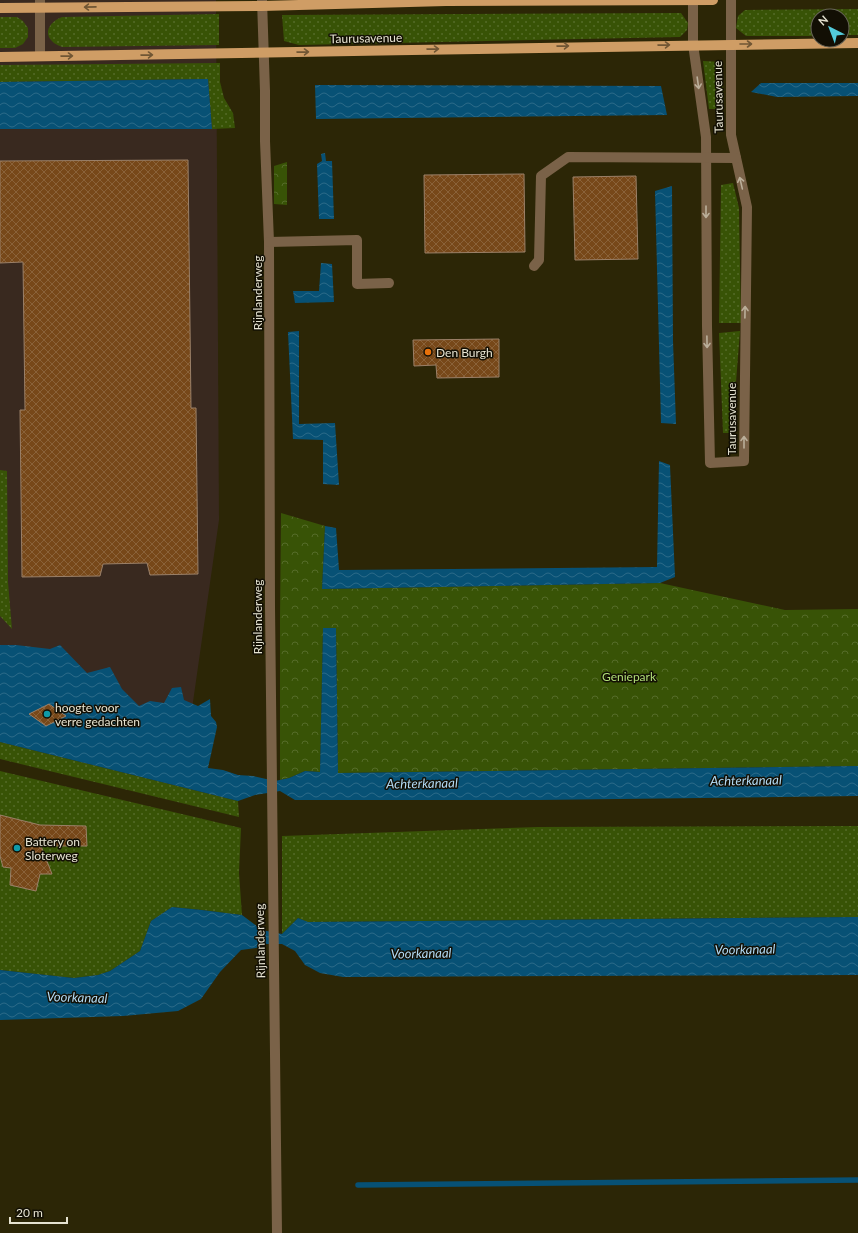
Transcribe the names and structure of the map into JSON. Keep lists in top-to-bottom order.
{
  "streets": {
    "main road": ["Taurusavenue"],
    "street": ["Rijnlanderweg"]
  },
  "crossings": [
    ["Taurusavenue", "Rijnlanderweg"]
  ],
  "water": ["Achterkanaal", "Voorkanaal"],
  "parks": ["Geniepark"],
  "places": ["Den Burgh", "hoogte voor verre gedachten", "Battery on Sloterweg"],
  "scale_bar": "20 m",
  "north": "top left"
}
